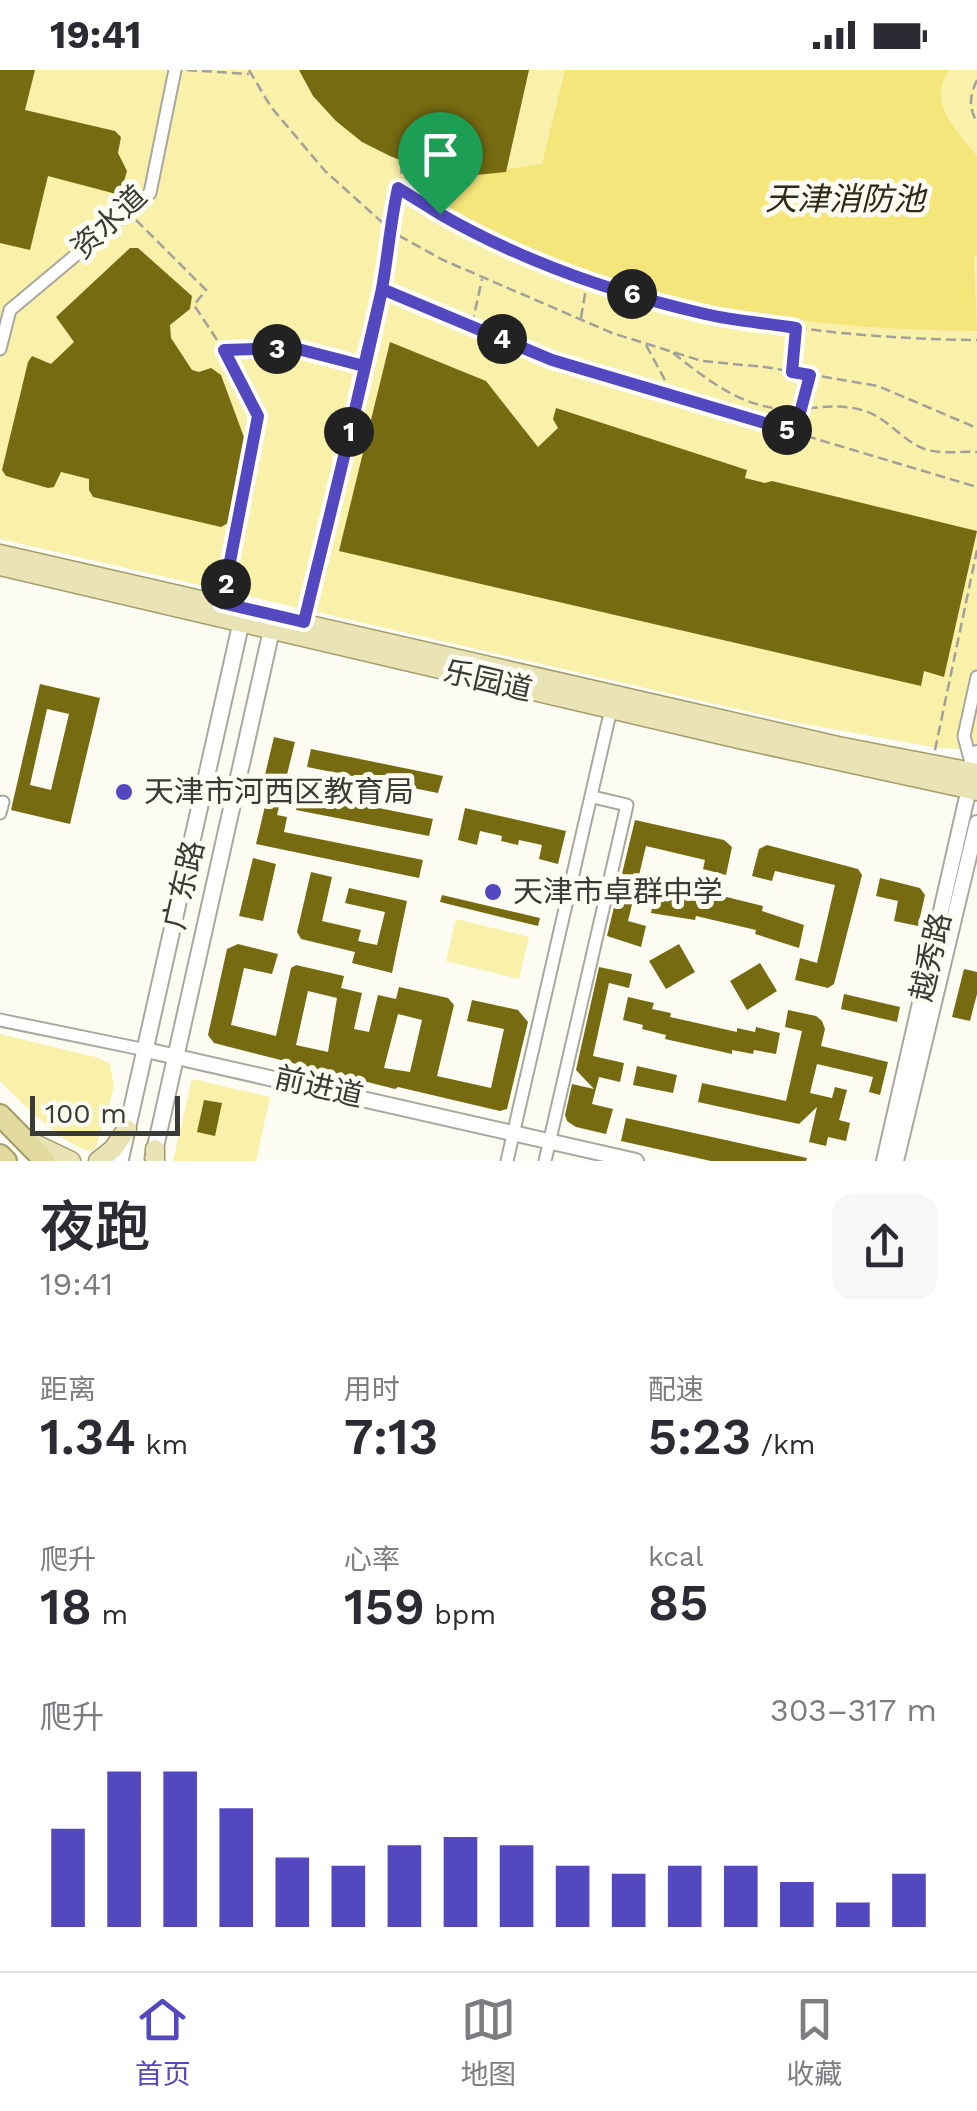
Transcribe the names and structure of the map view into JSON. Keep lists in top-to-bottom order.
{
  "streets": {
    "main road": ["乐园道", "广东路"],
    "street": ["资水道", "越秀路", "前进道"]
  },
  "crossings": [
    ["乐园道", "广东路"],
    ["乐园道", "越秀路"],
    ["广东路", "前进道"]
  ],
  "water": ["天津消防池"],
  "places": ["天津市河西区教育局", "天津市卓群中学"],
  "scale_bar": "100 m",
  "page": {
    "status": "19:41",
    "pins": [
      "6",
      "4",
      "3",
      "5",
      "1",
      "2"
    ],
    "scale": "100 m",
    "heading": ["夜跑", "19:41"],
    "stats": [
      ["距离", "1.34 km"],
      ["用时", "7:13"],
      ["配速", "5:23 /km"],
      ["爬升", "18 m"],
      ["心率", "159 bpm"],
      ["kcal", "85"]
    ],
    "chart": ["爬升", "303–317 m"],
    "tabs": ["首页", "地图", "收藏"]
  }
}
